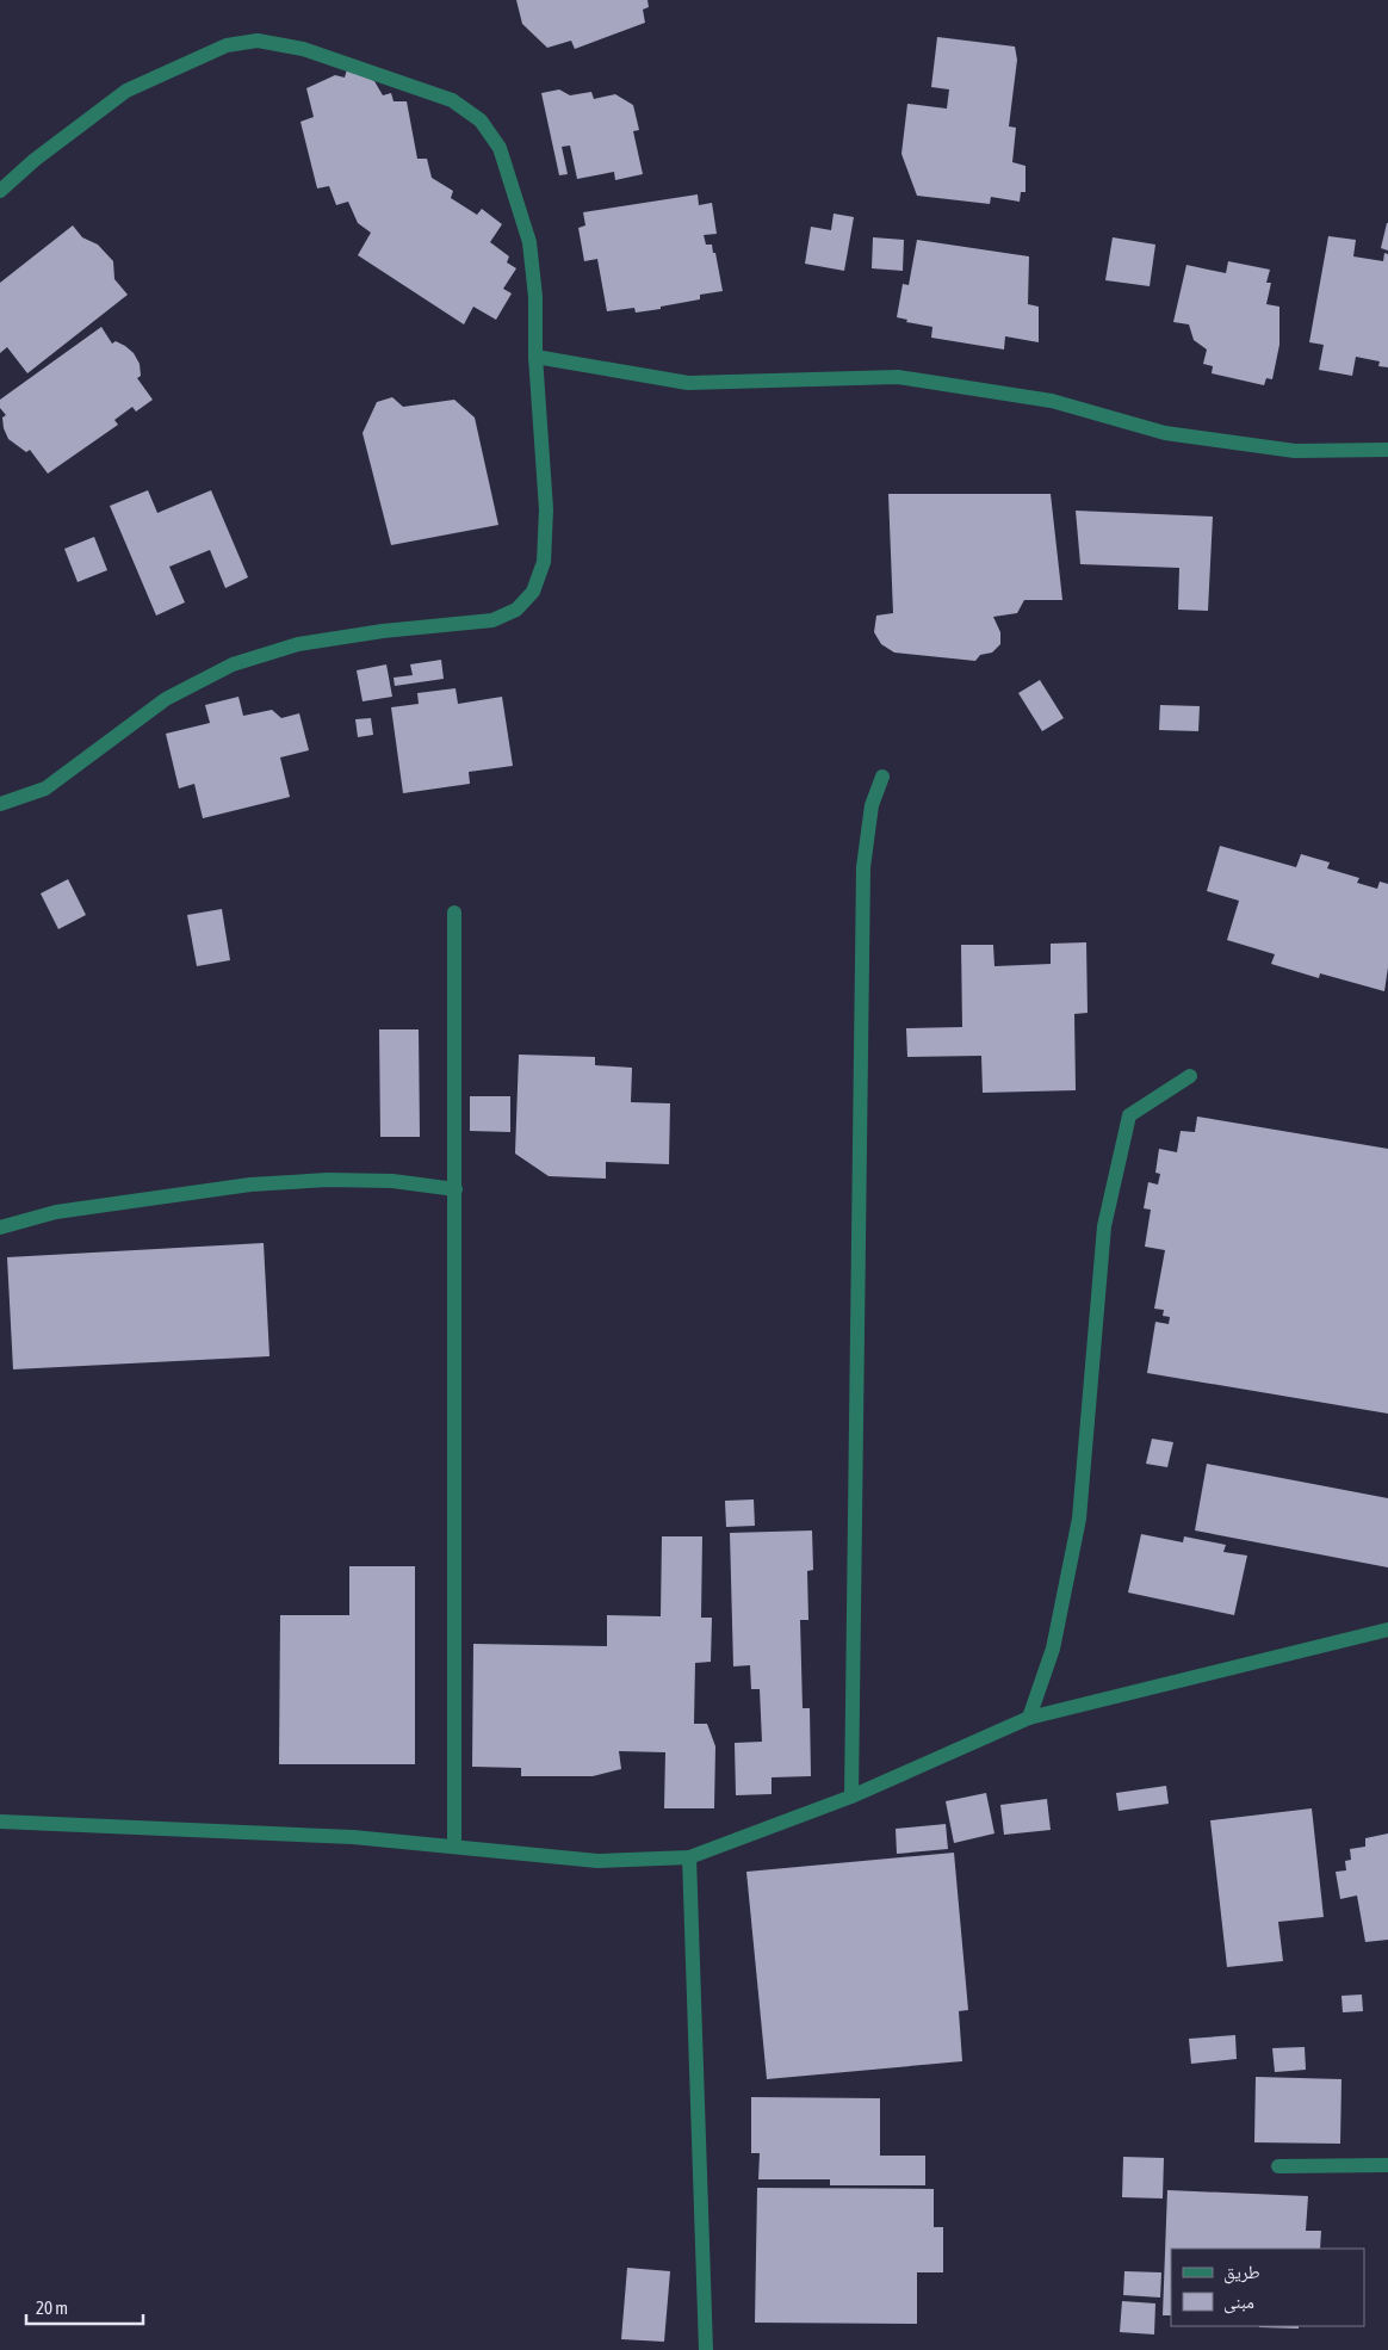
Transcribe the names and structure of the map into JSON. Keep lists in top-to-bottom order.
{
  "legend": ["طريق", "مبنى"],
  "scale_bar": "20 m"
}
